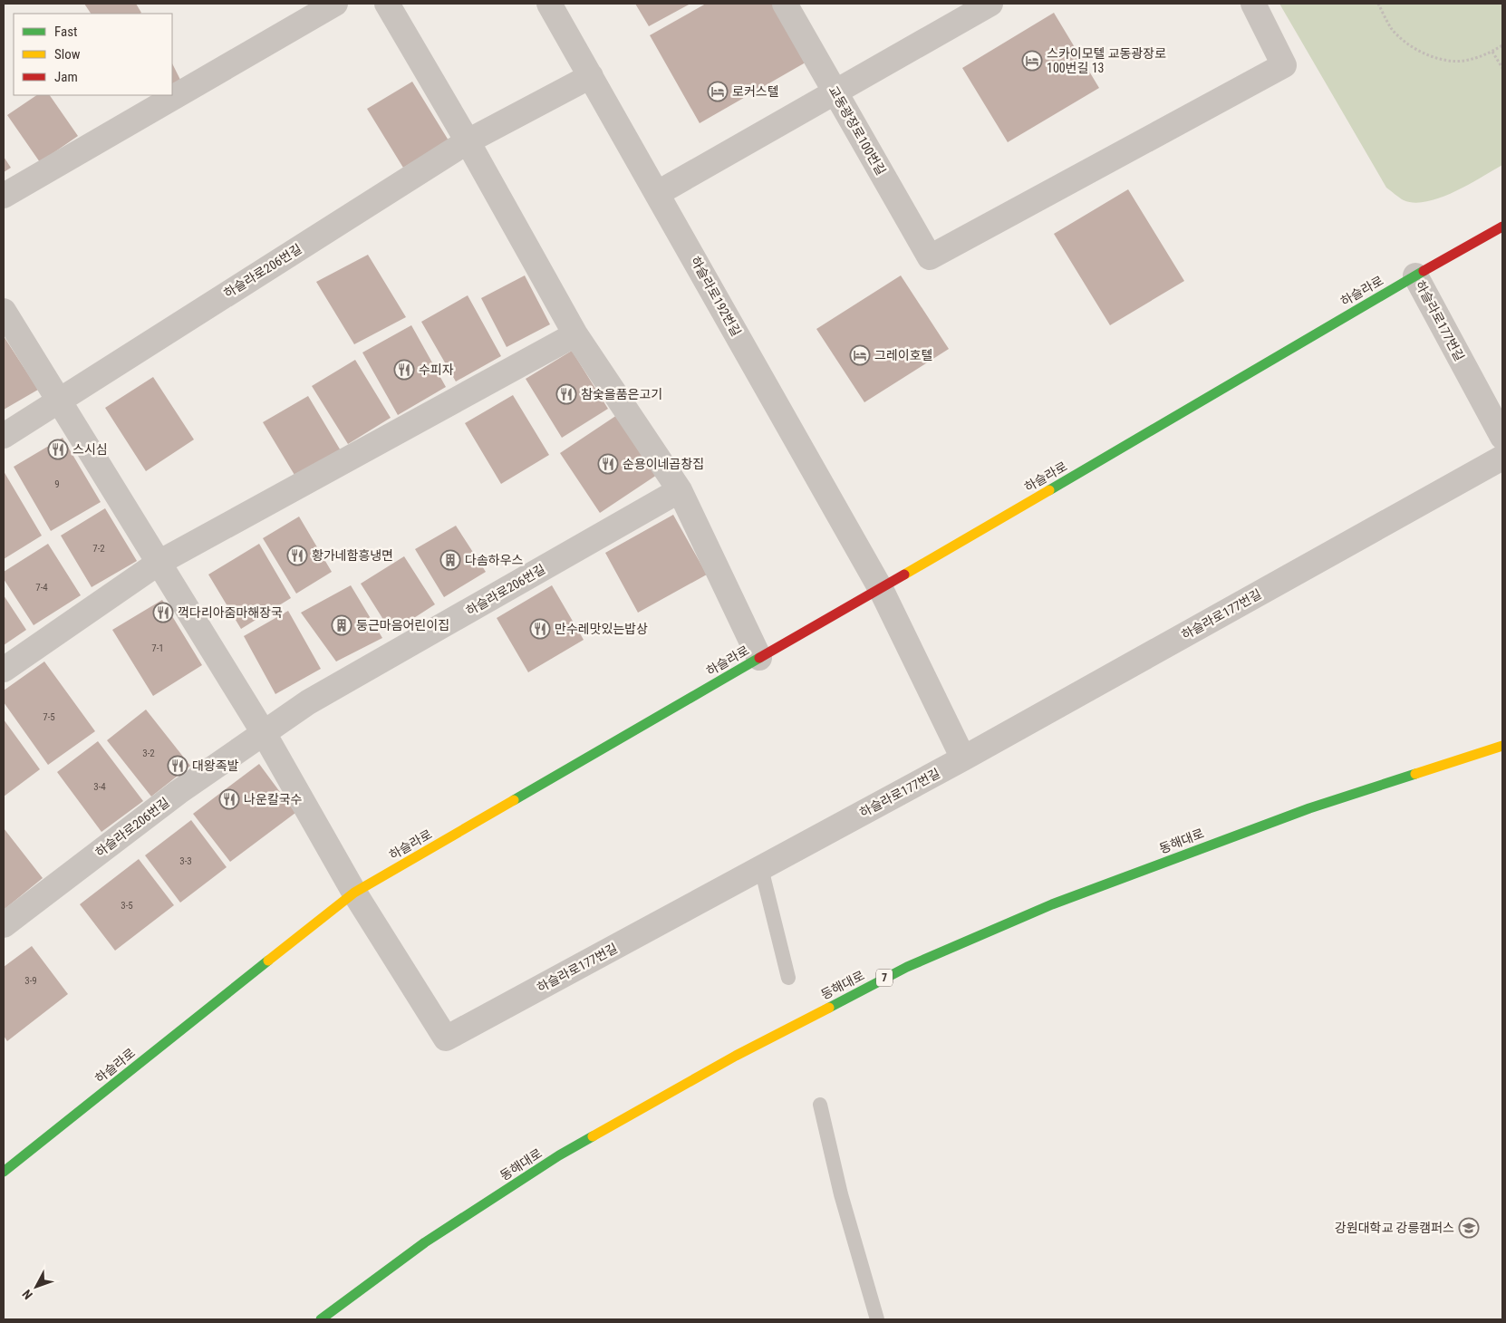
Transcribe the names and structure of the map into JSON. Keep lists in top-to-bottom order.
{
  "streets": {
    "street": [
      "교동광장로100번길",
      "하슬라로206번길",
      "하슬라로",
      "하슬라로192번길",
      "하슬라로177번길",
      "동해대로",
      "7"
    ]
  },
  "crossings": [
    ["하슬라로206번길", "하슬라로192번길"],
    ["하슬라로", "하슬라로192번길"],
    ["하슬라로", "하슬라로177번길"],
    ["하슬라로192번길", "하슬라로177번길"]
  ],
  "places": {
    "hotel": ["스카이모텔 교동광장로 100번길 13", "로커스텔", "그레이호텔"],
    "restaurant": [
      "수피자",
      "참숯을품은고기",
      "스시심",
      "순용이네곱창집",
      "황가네함흥냉면",
      "꺽다리아줌마해장국",
      "만수레맛있는밥상",
      "대왕족발",
      "나운칼국수"
    ],
    "building": ["다솜하우스", "둥근마음어린이집"],
    "school or university": ["강원대학교 강릉캠퍼스"]
  },
  "house_numbers": [
    "9",
    "7-2",
    "7-4",
    "7-1",
    "7-5",
    "3-2",
    "3-4",
    "3-3",
    "3-5",
    "3-9"
  ],
  "legend": ["Fast", "Slow", "Jam"],
  "north": "bottom left"
}
